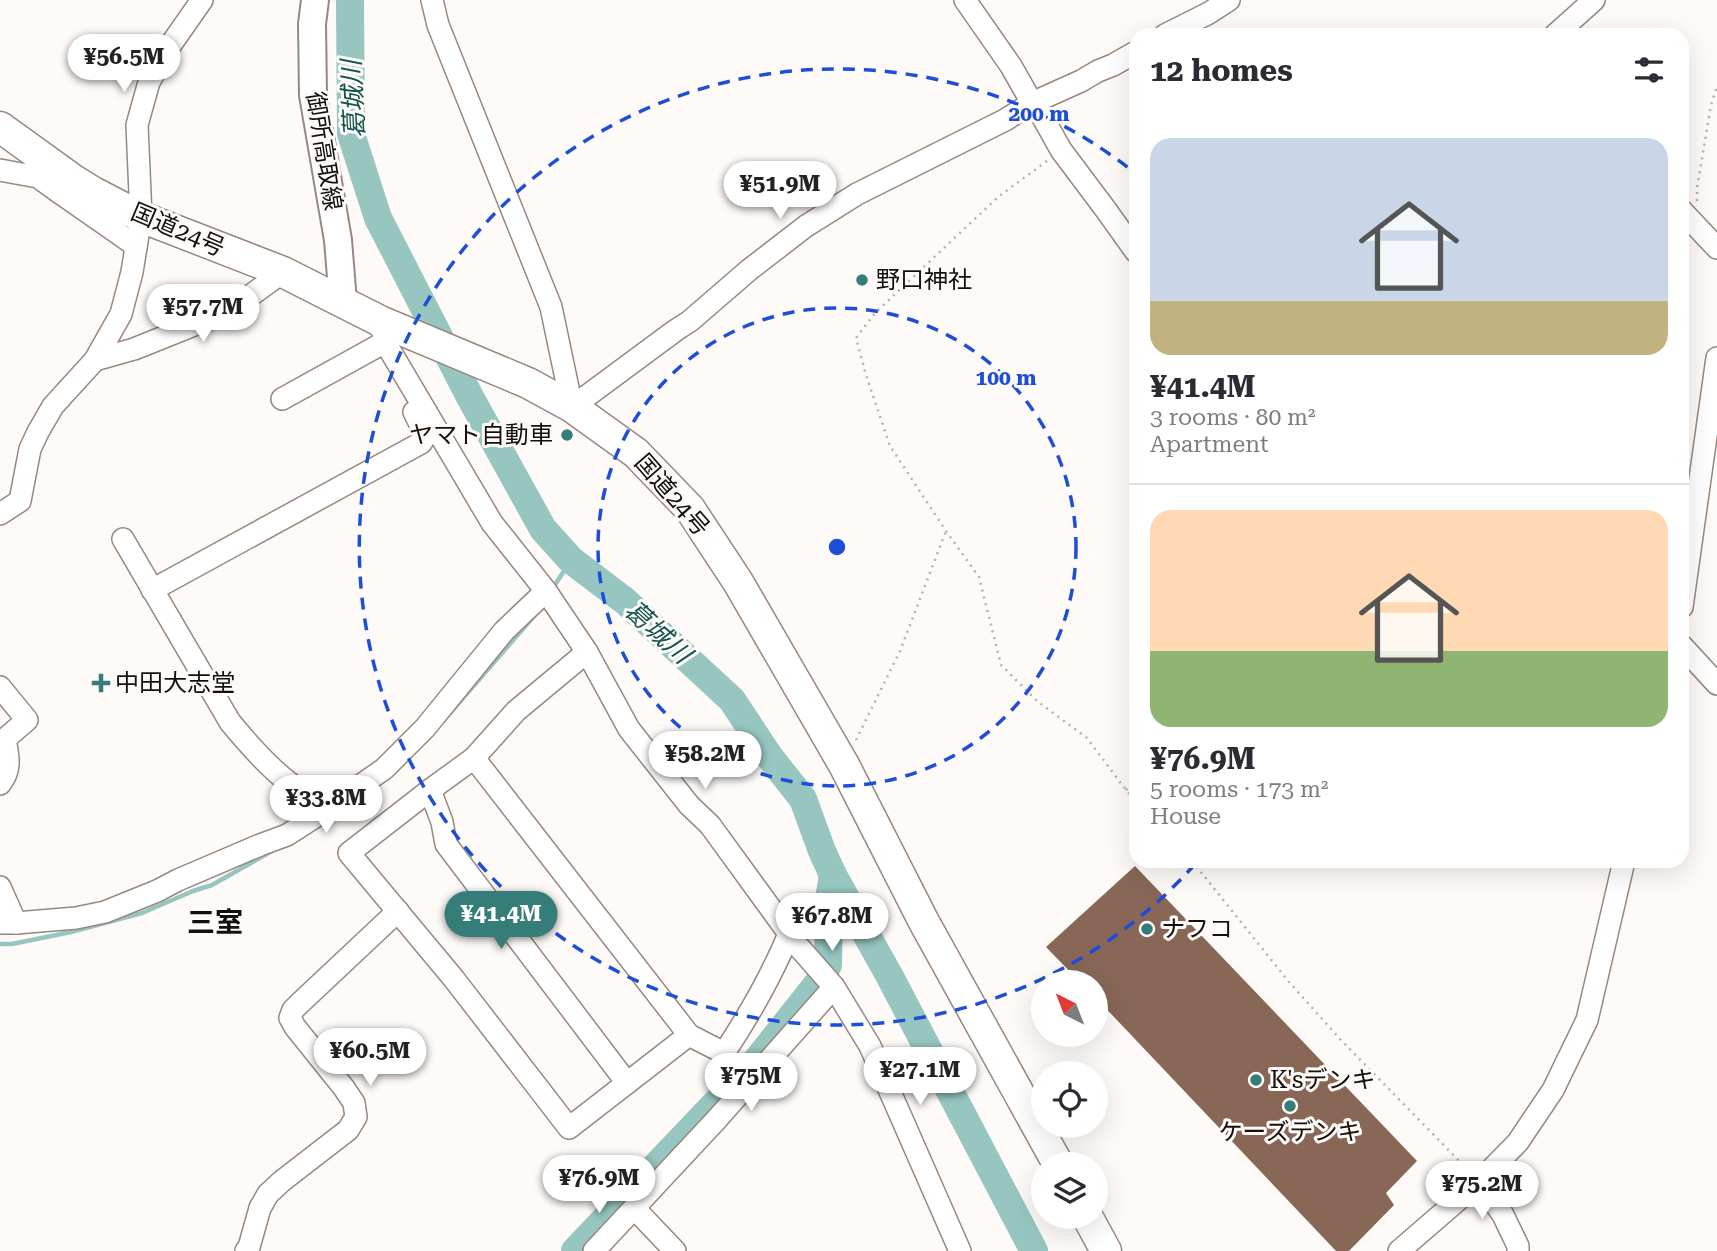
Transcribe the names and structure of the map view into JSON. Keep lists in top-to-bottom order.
{
  "streets": {
    "highway": ["国道24号"],
    "main road": ["御所高取線"]
  },
  "crossings": [
    ["御所高取線", "国道24号"]
  ],
  "districts": ["三室"],
  "water": ["葛城川"],
  "places": {
    "other": [
      "野口神社",
      "ヤマト自動車",
      "ナフコ",
      "K'sデンキ",
      "ケーズデンキ"
    ],
    "health": ["中田大志堂"]
  },
  "north": "top left",
  "page": {
    "heading": "12 homes",
    "price": [
      "¥56.5M",
      "¥51.9M",
      "¥57.7M",
      "¥58.2M",
      "¥33.8M",
      "¥41.4M",
      "¥67.8M",
      "¥60.5M",
      "¥27.1M",
      "¥75M",
      "¥76.9M",
      "¥75.2M"
    ],
    "list": [
      {
        "name": "¥41.4M",
        "note": "3 rooms · 80 m² · Apartment"
      },
      {
        "name": "¥76.9M",
        "note": "5 rooms · 173 m² · House"
      }
    ]
  },
  "rings": ["200 m", "100 m"]
}
